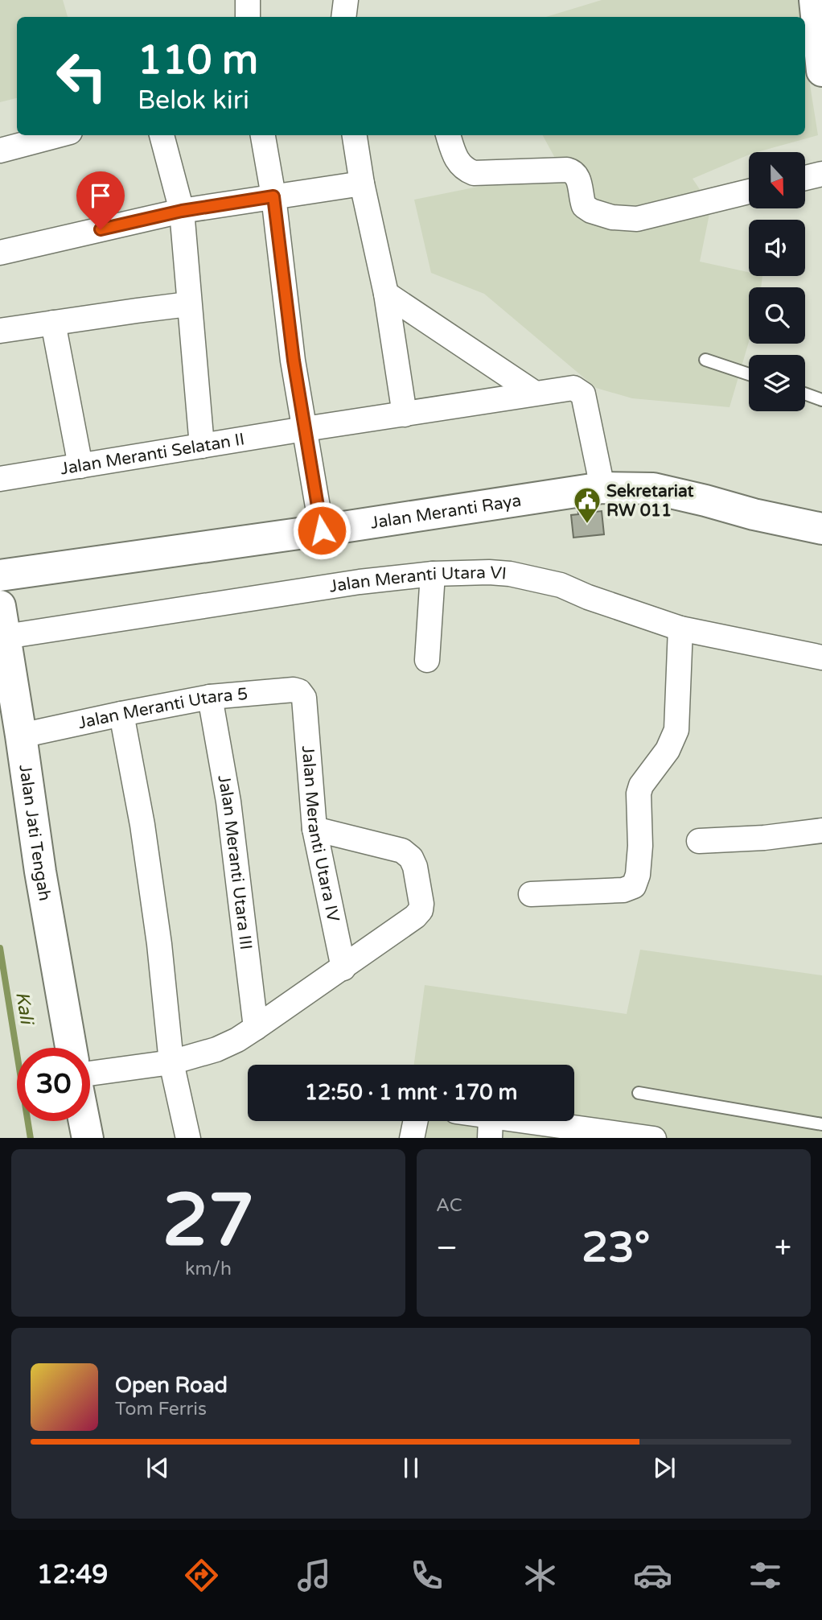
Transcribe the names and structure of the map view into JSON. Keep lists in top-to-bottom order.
{
  "streets": {
    "street": [
      "Jalan Meranti Selatan II",
      "Jalan Meranti Raya",
      "Jalan Meranti Utara VI",
      "Jalan Meranti Utara 5",
      "Jalan Meranti Utara IV",
      "Jalan Jati Tengah",
      "Jalan Meranti Utara III"
    ]
  },
  "crossings": [
    ["Jalan Meranti Selatan II", "Jalan Meranti Raya"],
    ["Jalan Meranti Utara VI", "Jalan Jati Tengah"],
    ["Jalan Meranti Utara 5", "Jalan Meranti Utara IV"],
    ["Jalan Meranti Utara 5", "Jalan Jati Tengah"],
    ["Jalan Meranti Utara 5", "Jalan Meranti Utara III"]
  ],
  "water": ["Kali"],
  "places": {
    "public building": ["Sekretariat RW 011"]
  },
  "north": "bottom",
  "page": {
    "turn": ["110 m", "Belok kiri"],
    "limit": "30",
    "trip": "12:50 · 1 mnt · 170 m",
    "tile": [
      ["27", "km/h"],
      "AC"
    ],
    "heat": ["−", "23°", "+"],
    "song": ["Open Road", "Tom Ferris"],
    "tabs": "12:49"
  }
}
